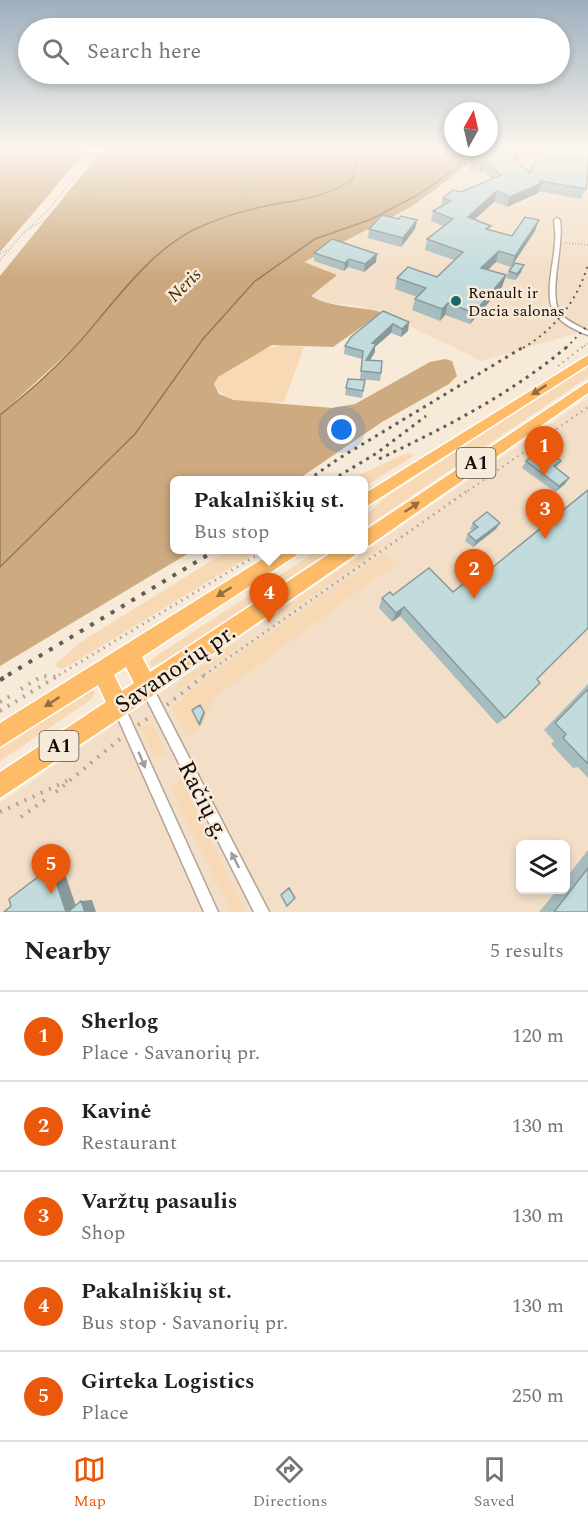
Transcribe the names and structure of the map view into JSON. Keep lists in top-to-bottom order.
{
  "streets": {
    "highway": ["A1", "Savanorių pr."],
    "street": ["Račių g."]
  },
  "crossings": [
    ["Savanorių pr.", "Račių g."]
  ],
  "water": ["Neris"],
  "places": ["Renault ir Dacia salonas"],
  "north": "top",
  "page": {
    "search": "Search here",
    "pins": [
      "1",
      "3",
      "2",
      "4",
      "5"
    ],
    "popup": ["Pakalniškių st.", "Bus stop"],
    "heading": ["Nearby", "5 results"],
    "list": [
      {
        "mark": "1",
        "name": "Sherlog",
        "note": "Place · Savanorių pr.",
        "value": "120 m"
      },
      {
        "mark": "2",
        "name": "Kavinė",
        "note": "Restaurant",
        "value": "130 m"
      },
      {
        "mark": "3",
        "name": "Varžtų pasaulis",
        "note": "Shop",
        "value": "130 m"
      },
      {
        "mark": "4",
        "name": "Pakalniškių st.",
        "note": "Bus stop · Savanorių pr.",
        "value": "130 m"
      },
      {
        "mark": "5",
        "name": "Girteka Logistics",
        "note": "Place",
        "value": "250 m"
      }
    ],
    "nav": ["Map", "Directions", "Saved"]
  }
}
